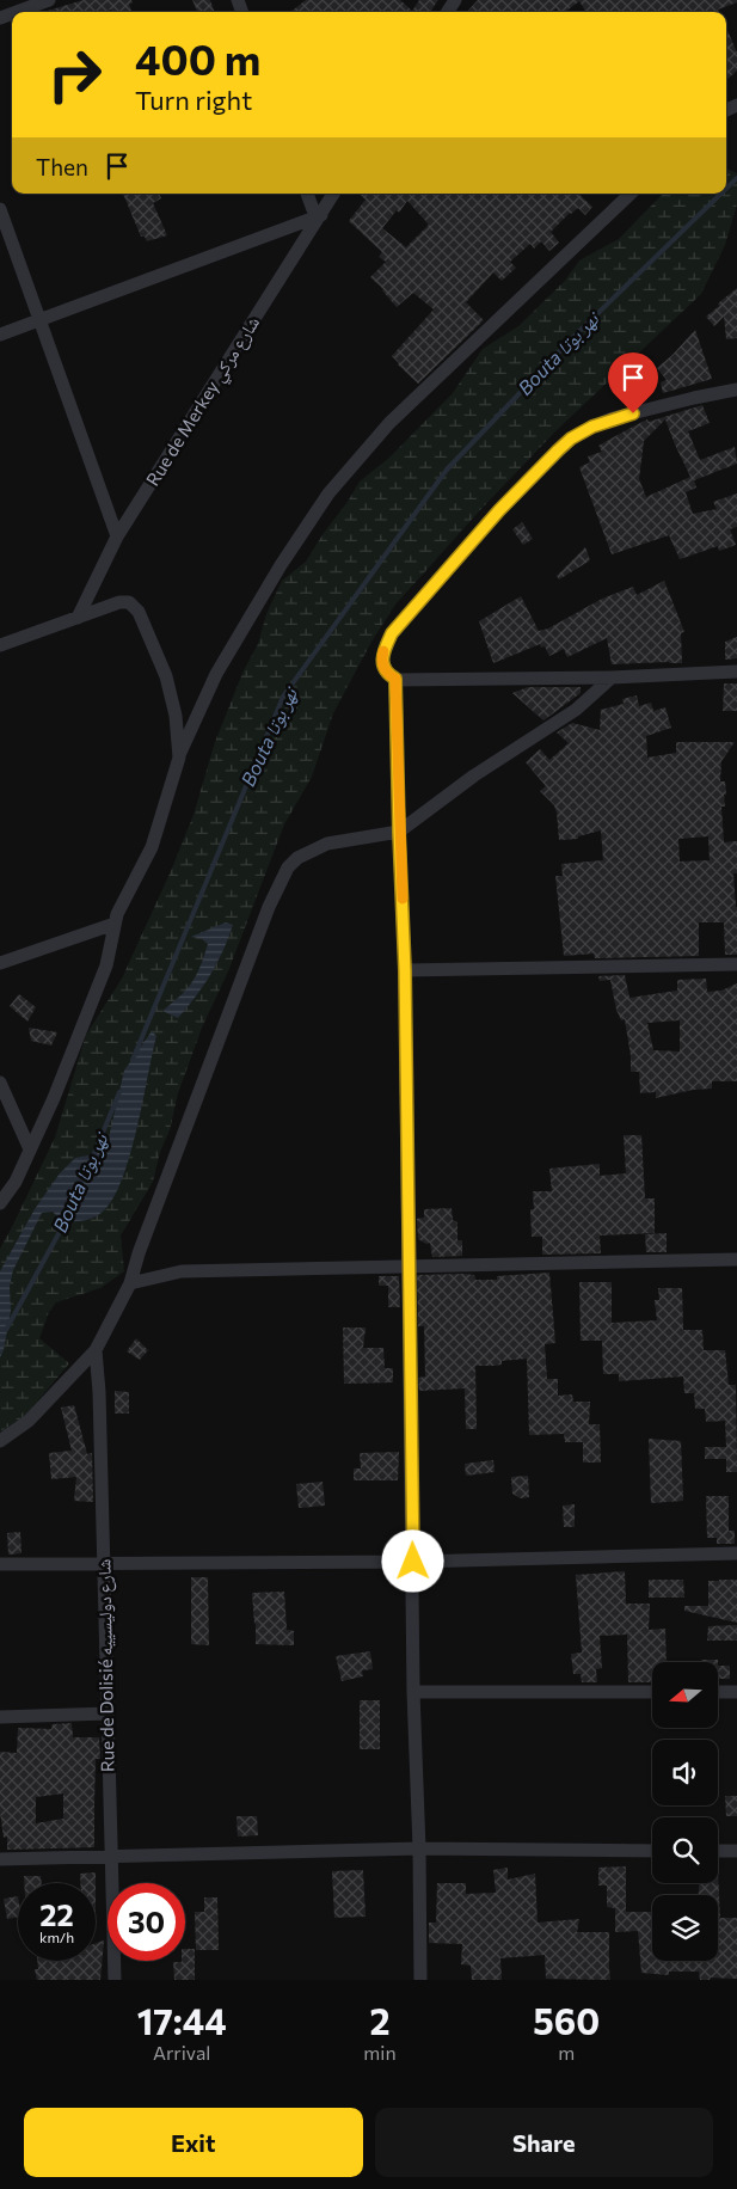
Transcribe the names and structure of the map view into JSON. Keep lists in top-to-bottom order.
{
  "streets": {
    "street": ["Rue de Merkey شارع مركي", "Rue de Dolisié شارع دوليسييه"]
  },
  "water": ["Bouta نهر بوتا"],
  "north": "left",
  "page": {
    "turn": ["400 m", "Turn right"],
    "then": "Then",
    "speed": "22 km/h",
    "limit": "30",
    "eta": [
      "17:44",
      "Arrival",
      "2",
      "min",
      "560",
      "m"
    ],
    "buttons": ["Exit", "Share"]
  }
}
